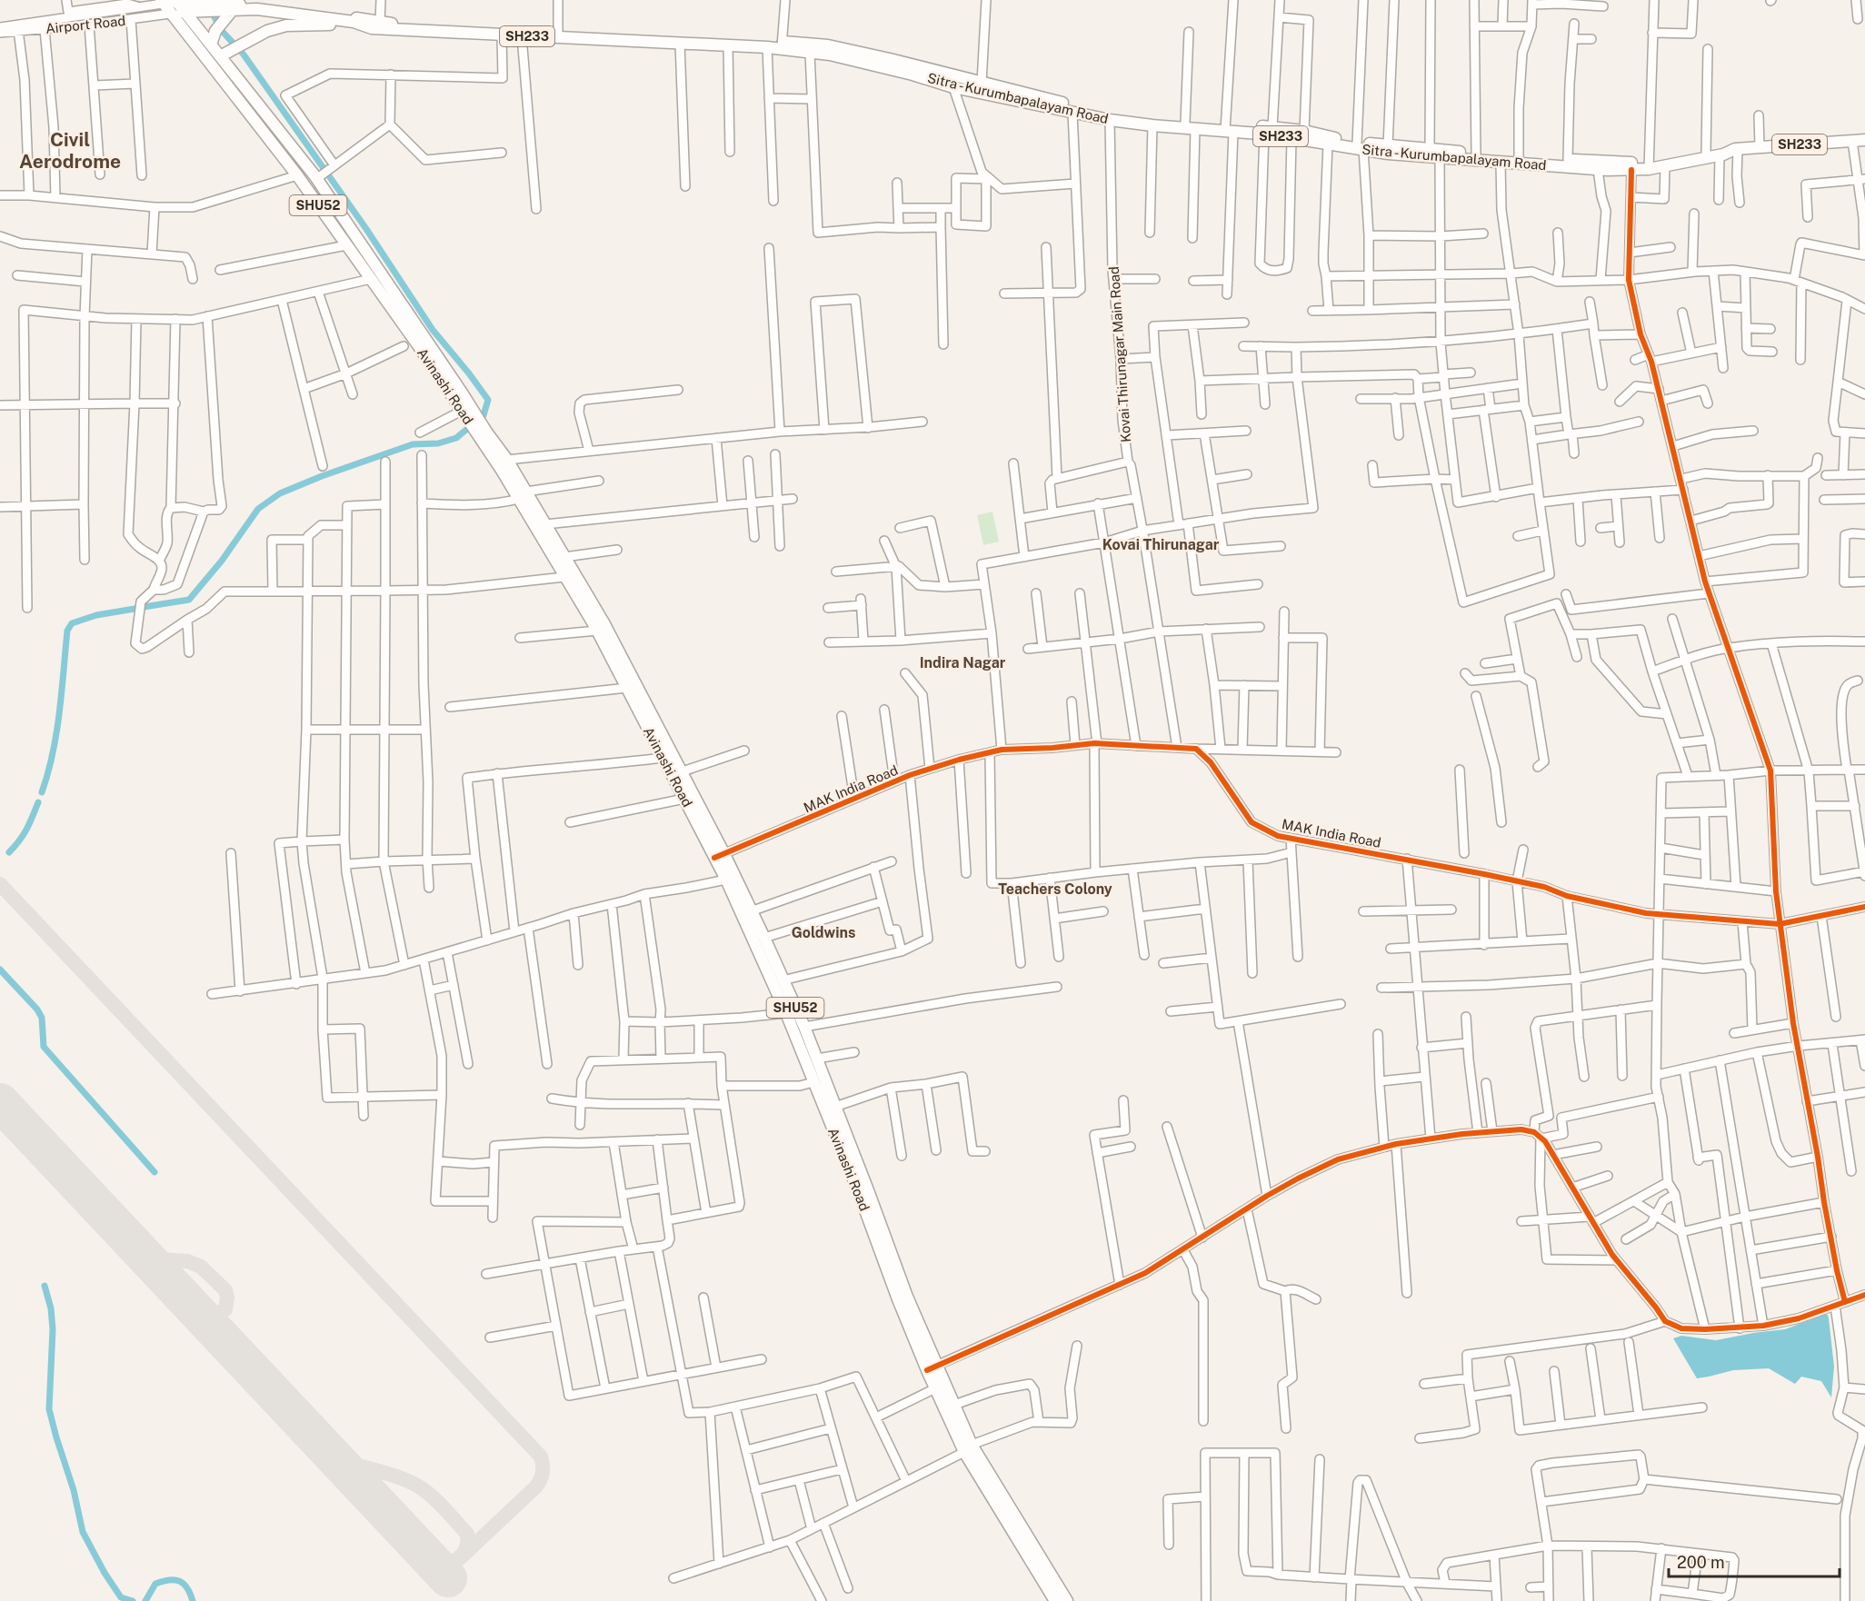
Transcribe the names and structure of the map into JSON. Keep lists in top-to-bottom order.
{
  "streets": {
    "main road": [
      "SH233",
      "Sitra - Kurumbapalayam Road",
      "SHU52",
      "Avinashi Road"
    ],
    "street": ["Airport Road", "Kovai Thirunagar Main Road", "MAK India Road"]
  },
  "crossings": [
    ["Airport Road", "Sitra - Kurumbapalayam Road"],
    ["Airport Road", "Avinashi Road"],
    ["Sitra - Kurumbapalayam Road", "Kovai Thirunagar Main Road"],
    ["Sitra - Kurumbapalayam Road", "Avinashi Road"],
    ["Kovai Thirunagar Main Road", "MAK India Road"],
    ["Avinashi Road", "MAK India Road"]
  ],
  "districts": [
    "Civil Aerodrome",
    "Kovai Thirunagar",
    "Indira Nagar",
    "Teachers Colony",
    "Goldwins"
  ],
  "scale_bar": "200 m"
}
